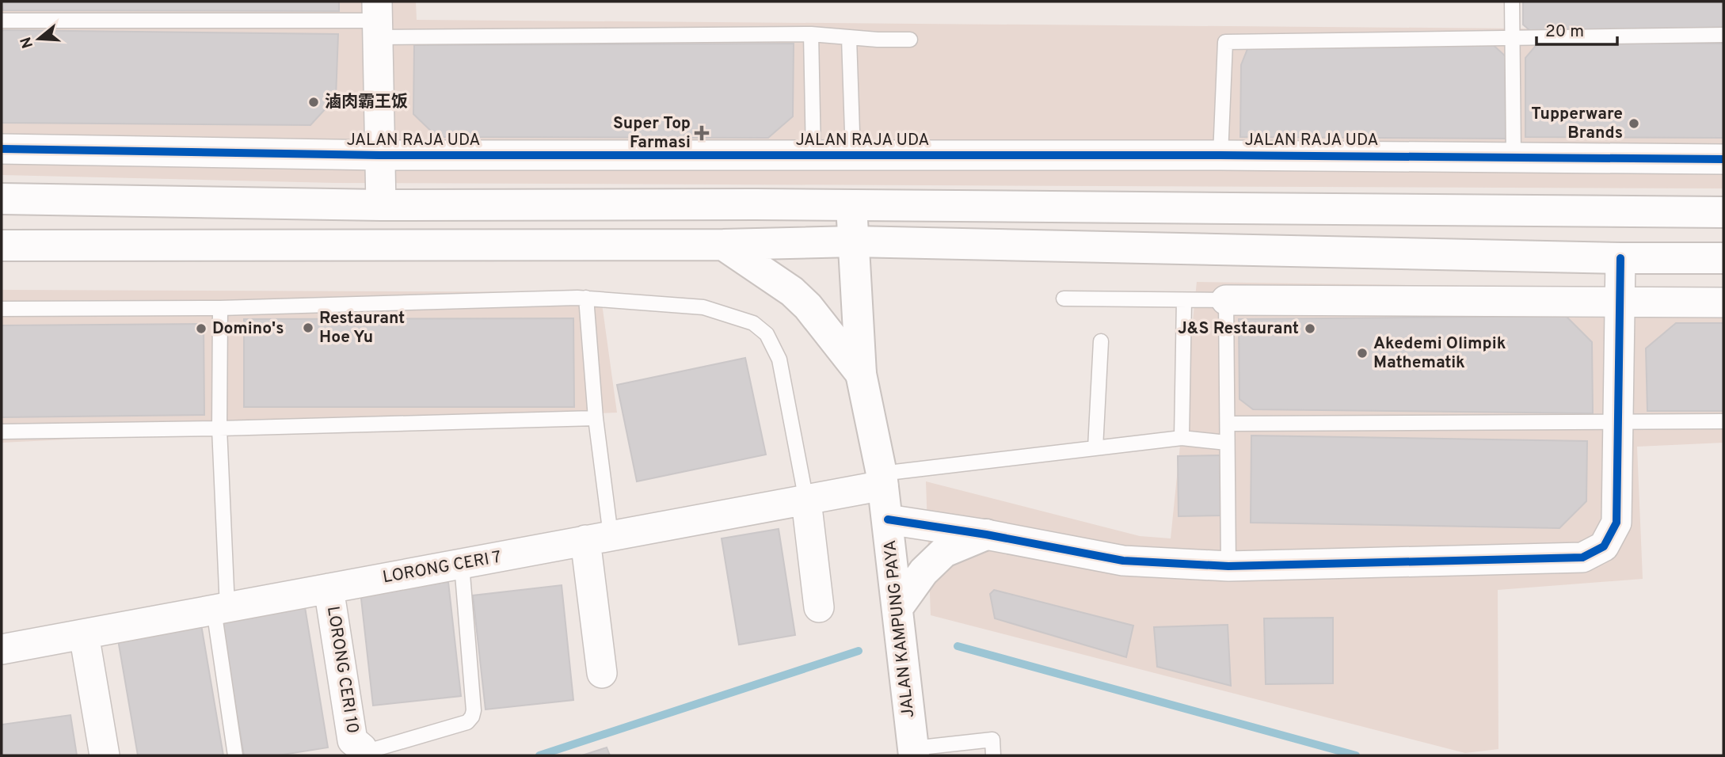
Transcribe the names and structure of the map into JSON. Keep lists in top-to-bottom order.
{
  "streets": {
    "main road": ["JALAN KAMPUNG PAYA"],
    "street": ["JALAN RAJA UDA", "LORONG CERI 7", "LORONG CERI 10"]
  },
  "crossings": [
    ["LORONG CERI 7", "JALAN KAMPUNG PAYA"],
    ["LORONG CERI 7", "LORONG CERI 10"]
  ],
  "places": {
    "other": [
      "滷肉霸王饭",
      "Tupperware Brands",
      "Restaurant Hoe Yu",
      "Domino's",
      "J&S Restaurant",
      "Akedemi Olimpik Mathematik"
    ],
    "health": ["Super Top Farmasi"]
  },
  "scale_bar": "20 m",
  "north": "left"
}
